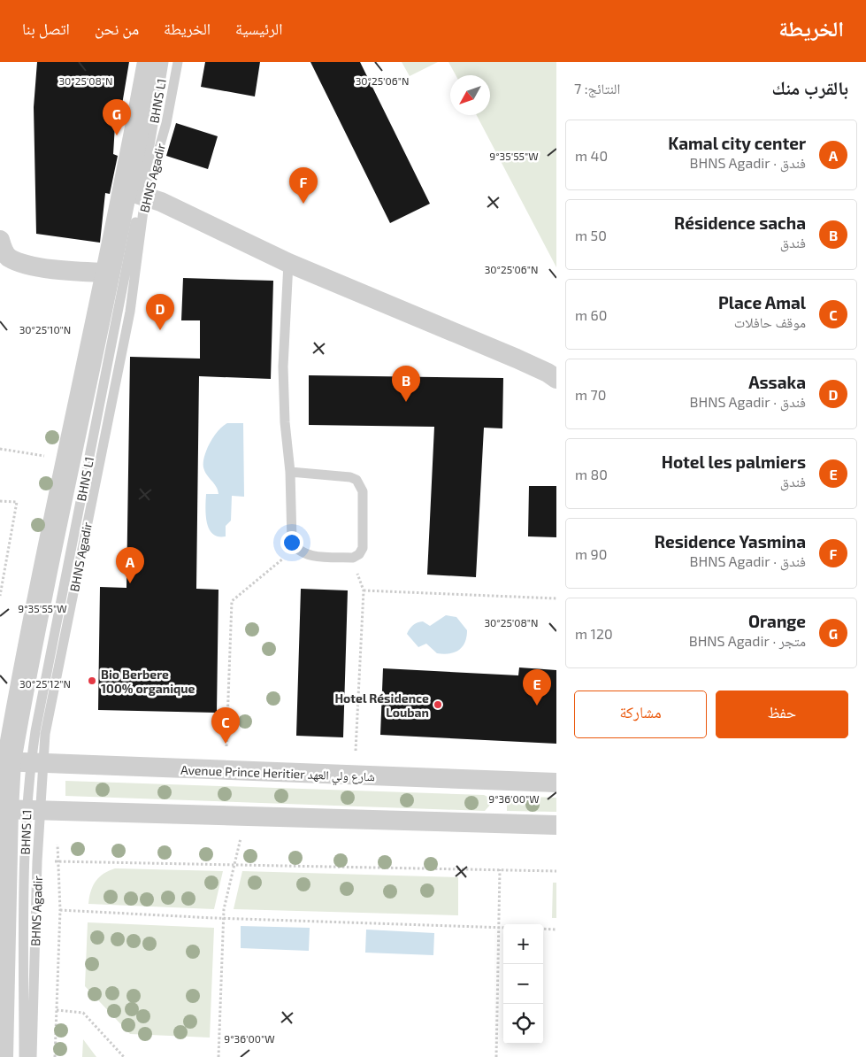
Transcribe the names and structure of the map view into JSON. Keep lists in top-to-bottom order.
{
  "streets": {
    "street": ["BHNS Agadir", "Avenue Prince Heritier شارع ولي العهد"],
    "lane": ["BHNS L1"]
  },
  "crossings": [
    ["BHNS L1", "BHNS Agadir"],
    ["BHNS Agadir", "Avenue Prince Heritier شارع ولي العهد"]
  ],
  "places": ["Bio Berbere 100% organique", "Hotel Résidence Louban"],
  "north": "bottom left",
  "page": {
    "header": "الخريطة",
    "nav": [
      "الرئيسية",
      "الخريطة",
      "من نحن",
      "اتصل بنا"
    ],
    "heading": ["بالقرب منك", "النتائج: 7"],
    "pins": [
      "G",
      "F",
      "D",
      "B",
      "A",
      "E",
      "C"
    ],
    "list": [
      {
        "mark": "A",
        "name": "Kamal city center",
        "note": "فندق · BHNS Agadir",
        "value": "40 m"
      },
      {
        "mark": "B",
        "name": "Résidence sacha",
        "note": "فندق",
        "value": "50 m"
      },
      {
        "mark": "C",
        "name": "Place Amal",
        "note": "موقف حافلات",
        "value": "60 m"
      },
      {
        "mark": "D",
        "name": "Assaka",
        "note": "فندق · BHNS Agadir",
        "value": "70 m"
      },
      {
        "mark": "E",
        "name": "Hotel les palmiers",
        "note": "فندق",
        "value": "80 m"
      },
      {
        "mark": "F",
        "name": "Residence Yasmina",
        "note": "فندق · BHNS Agadir",
        "value": "90 m"
      },
      {
        "mark": "G",
        "name": "Orange",
        "note": "متجر · BHNS Agadir",
        "value": "120 m"
      }
    ],
    "buttons": ["حفظ", "مشاركة"],
    "map_buttons": ["+", "−"]
  },
  "coordinates": [
    "30°25'08\"N",
    "30°25'06\"N",
    "9°35'55\"W",
    "30°25'10\"N",
    "30°25'12\"N",
    "9°36'00\"W"
  ]
}
